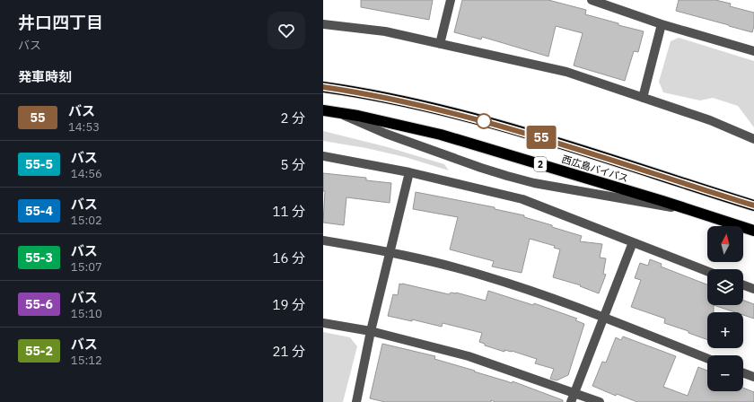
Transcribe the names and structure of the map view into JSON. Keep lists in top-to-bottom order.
{
  "streets": {
    "highway": ["2", "西広島バイパス"]
  },
  "lines": ["bus line 55"],
  "north": "top",
  "page": {
    "heading": [
      ["井口四丁目", "バス"],
      "発車時刻"
    ],
    "on_map": "55",
    "list": [
      {
        "mark": "55",
        "name": "バス",
        "note": "14:53",
        "value": "2 分"
      },
      {
        "mark": "55-5",
        "name": "バス",
        "note": "14:56",
        "value": "5 分"
      },
      {
        "mark": "55-4",
        "name": "バス",
        "note": "15:02",
        "value": "11 分"
      },
      {
        "mark": "55-3",
        "name": "バス",
        "note": "15:07",
        "value": "16 分"
      },
      {
        "mark": "55-6",
        "name": "バス",
        "note": "15:10",
        "value": "19 分"
      },
      {
        "mark": "55-2",
        "name": "バス",
        "note": "15:12",
        "value": "21 分"
      }
    ],
    "map_buttons": ["+", "−"]
  }
}
